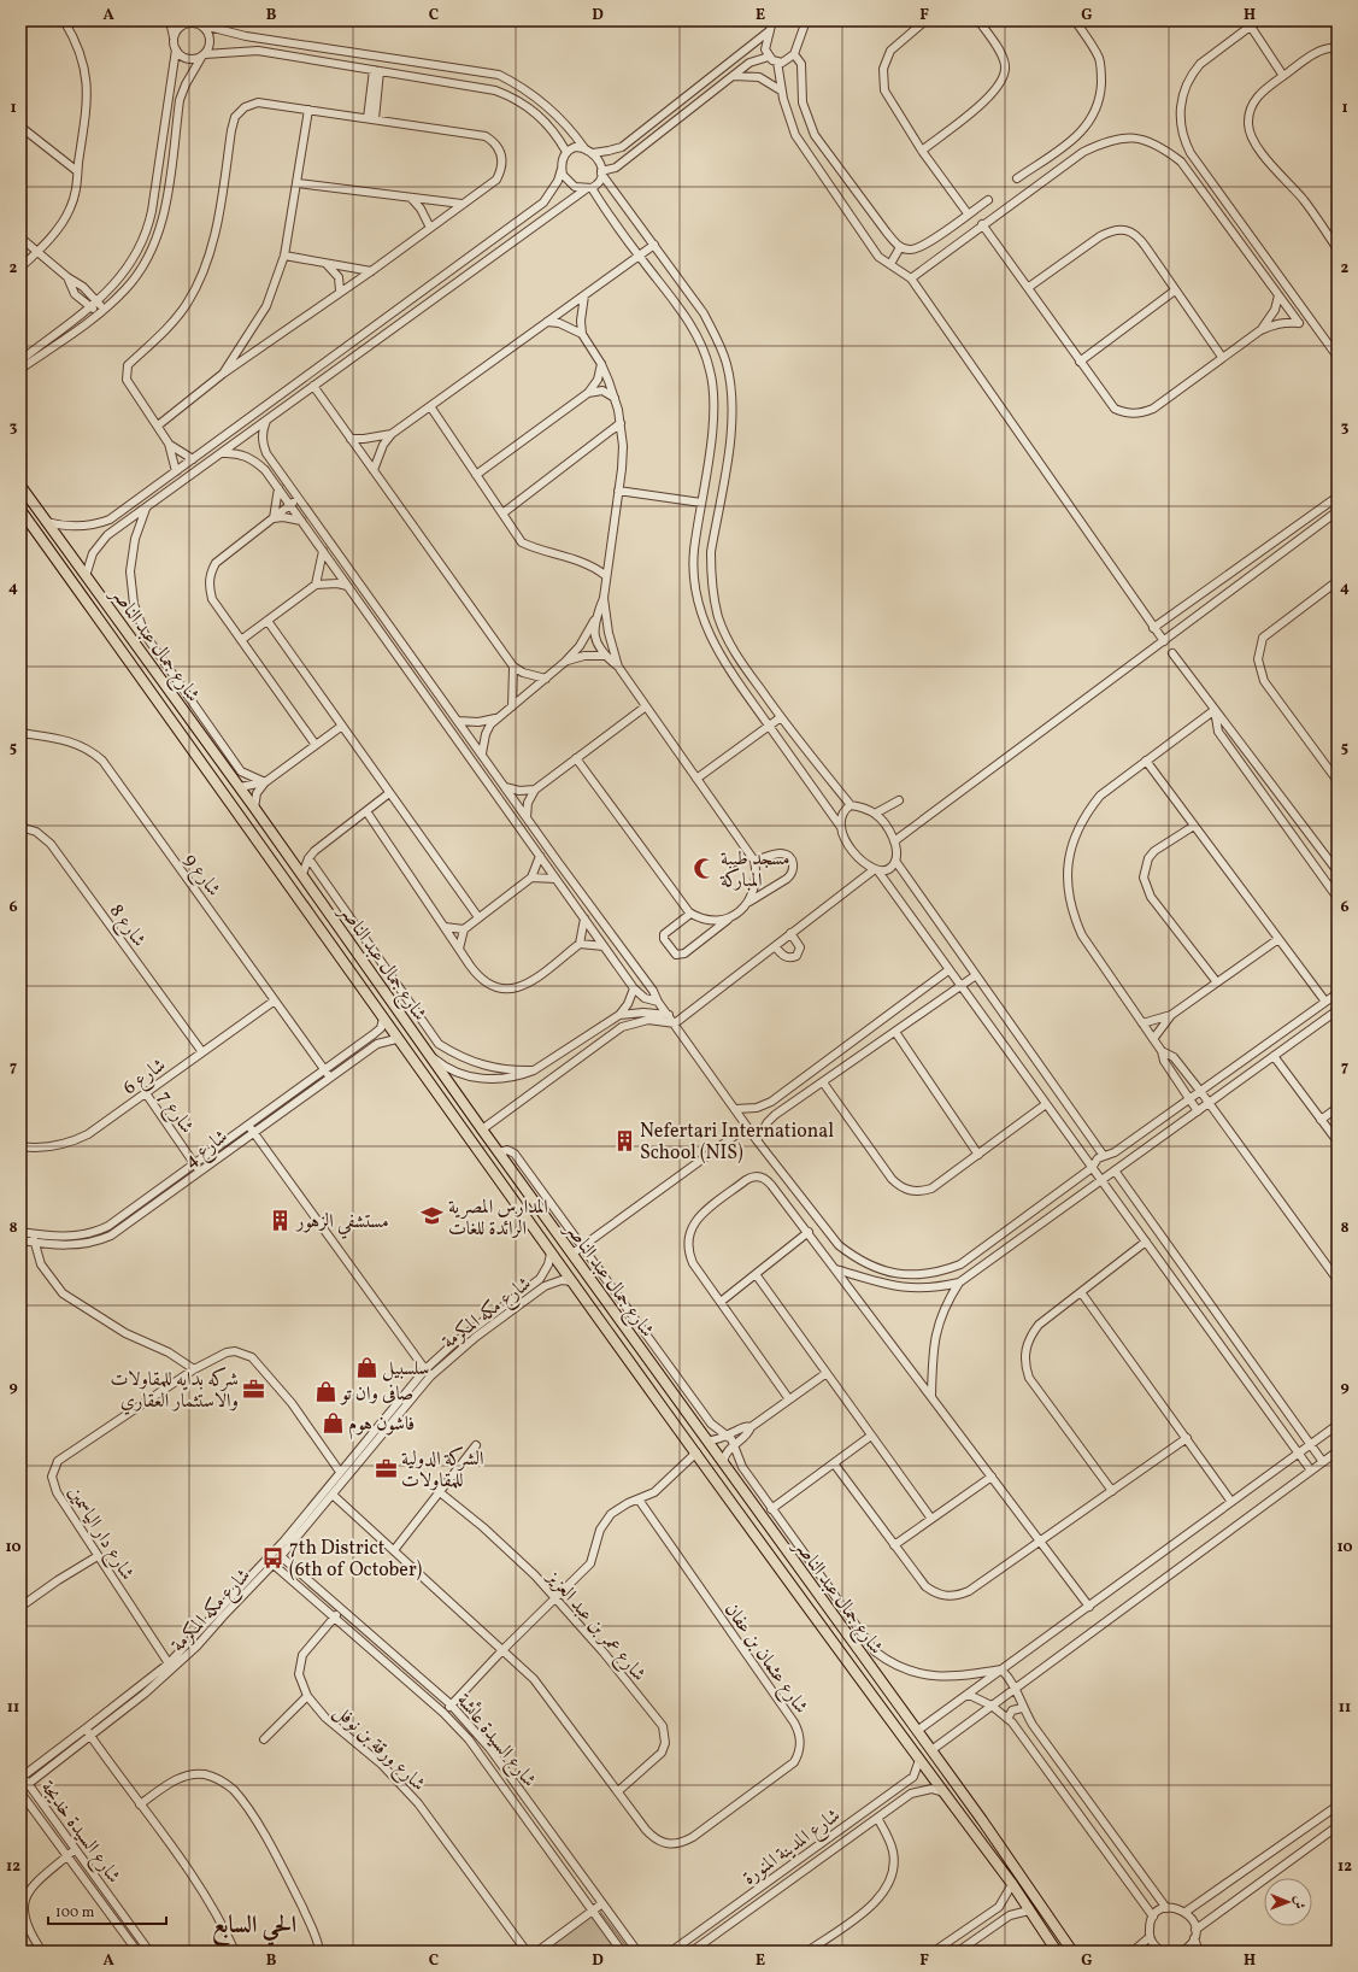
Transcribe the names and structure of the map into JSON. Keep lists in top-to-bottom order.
{
  "streets": {
    "main road": ["شارع جمال عبد الناصر"],
    "street": [
      "شارع 9",
      "شارع 8",
      "شارع 6",
      "شارع 7",
      "شارع 4",
      "شارع مكه المكرمة",
      "شارع دار الياسمين",
      "شارع عمر بن عبد العزيز",
      "شارع عثمان بن عفان",
      "شارع السيدة عائشة",
      "شارع ورقة بن نوفل",
      "شارع السيدة خديجة",
      "شارع المدينة المنورة"
    ]
  },
  "crossings": [
    ["شارع جمال عبد الناصر", "شارع 4"],
    ["شارع جمال عبد الناصر", "شارع مكه المكرمة"],
    ["شارع جمال عبد الناصر", "شارع المدينة المنورة"],
    ["شارع 9", "شارع 6"],
    ["شارع 9", "شارع 4"],
    ["شارع 8", "شارع 6"],
    ["شارع 6", "شارع 7"],
    ["شارع 7", "شارع 4"],
    ["شارع مكه المكرمة", "شارع دار الياسمين"],
    ["شارع مكه المكرمة", "شارع عثمان بن عفان"],
    ["شارع مكه المكرمة", "شارع السيدة عائشة"],
    ["شارع مكه المكرمة", "شارع السيدة خديجة"],
    ["شارع عمر بن عبد العزيز", "شارع عثمان بن عفان"],
    ["شارع السيدة عائشة", "شارع ورقة بن نوفل"]
  ],
  "districts": ["الحي السابع"],
  "places": {
    "mosque": ["مسجد طيبة المباركة"],
    "building": ["Nefertari International School (NIS)", "مستشفي الزهور"],
    "school or university": ["المدارس المصرية الرائدة للغات"],
    "shop": ["سلسبيل", "صافى وان تو", "فاشون هوم"],
    "office": ["شركه بدايه للمقاولات والاستثمار العقاري", "الشركة الدولية للمقاولات"],
    "bus stop": ["7th District (6th of October)"]
  },
  "scale_bar": "100 m",
  "north": "right",
  "grid": {
    "columns": [
      "A",
      "B",
      "C",
      "D",
      "E",
      "F",
      "G",
      "H"
    ],
    "rows": [
      "1",
      "2",
      "3",
      "4",
      "5",
      "6",
      "7",
      "8",
      "9",
      "10",
      "11",
      "12"
    ]
  }
}
